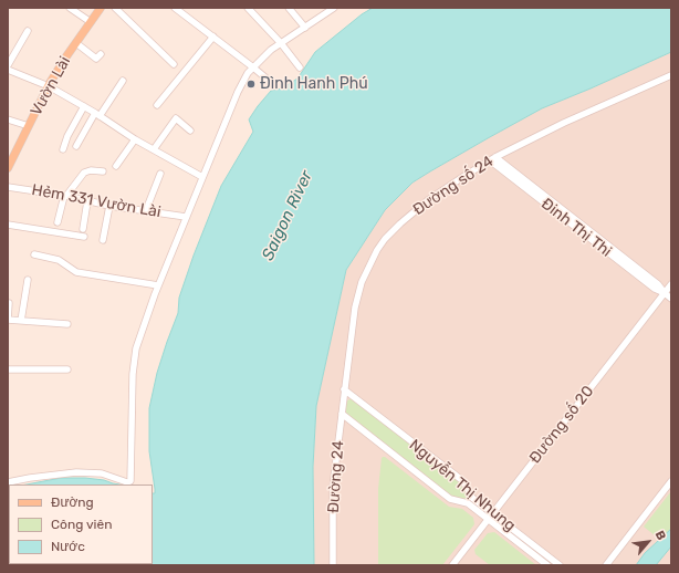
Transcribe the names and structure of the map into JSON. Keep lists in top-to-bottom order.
{
  "streets": {
    "main road": ["Vườn Lài"],
    "street": [
      "Đường số 24",
      "Hẻm 331 Vườn Lài",
      "Đinh Thị Thi",
      "Đường số 20",
      "Đường 24",
      "Nguyễn Thị Nhung"
    ]
  },
  "crossings": [
    ["Đường số 24", "Đinh Thị Thi"],
    ["Đường số 24", "Đường 24"],
    ["Đường số 24", "Nguyễn Thị Nhung"],
    ["Đinh Thị Thi", "Đường số 20"],
    ["Đường số 20", "Nguyễn Thị Nhung"],
    ["Đường 24", "Nguyễn Thị Nhung"]
  ],
  "water": ["Saigon River"],
  "places": ["Đình Hanh Phú"],
  "legend": ["Đường", "Công viên", "Nước"],
  "north": "top right"
}
